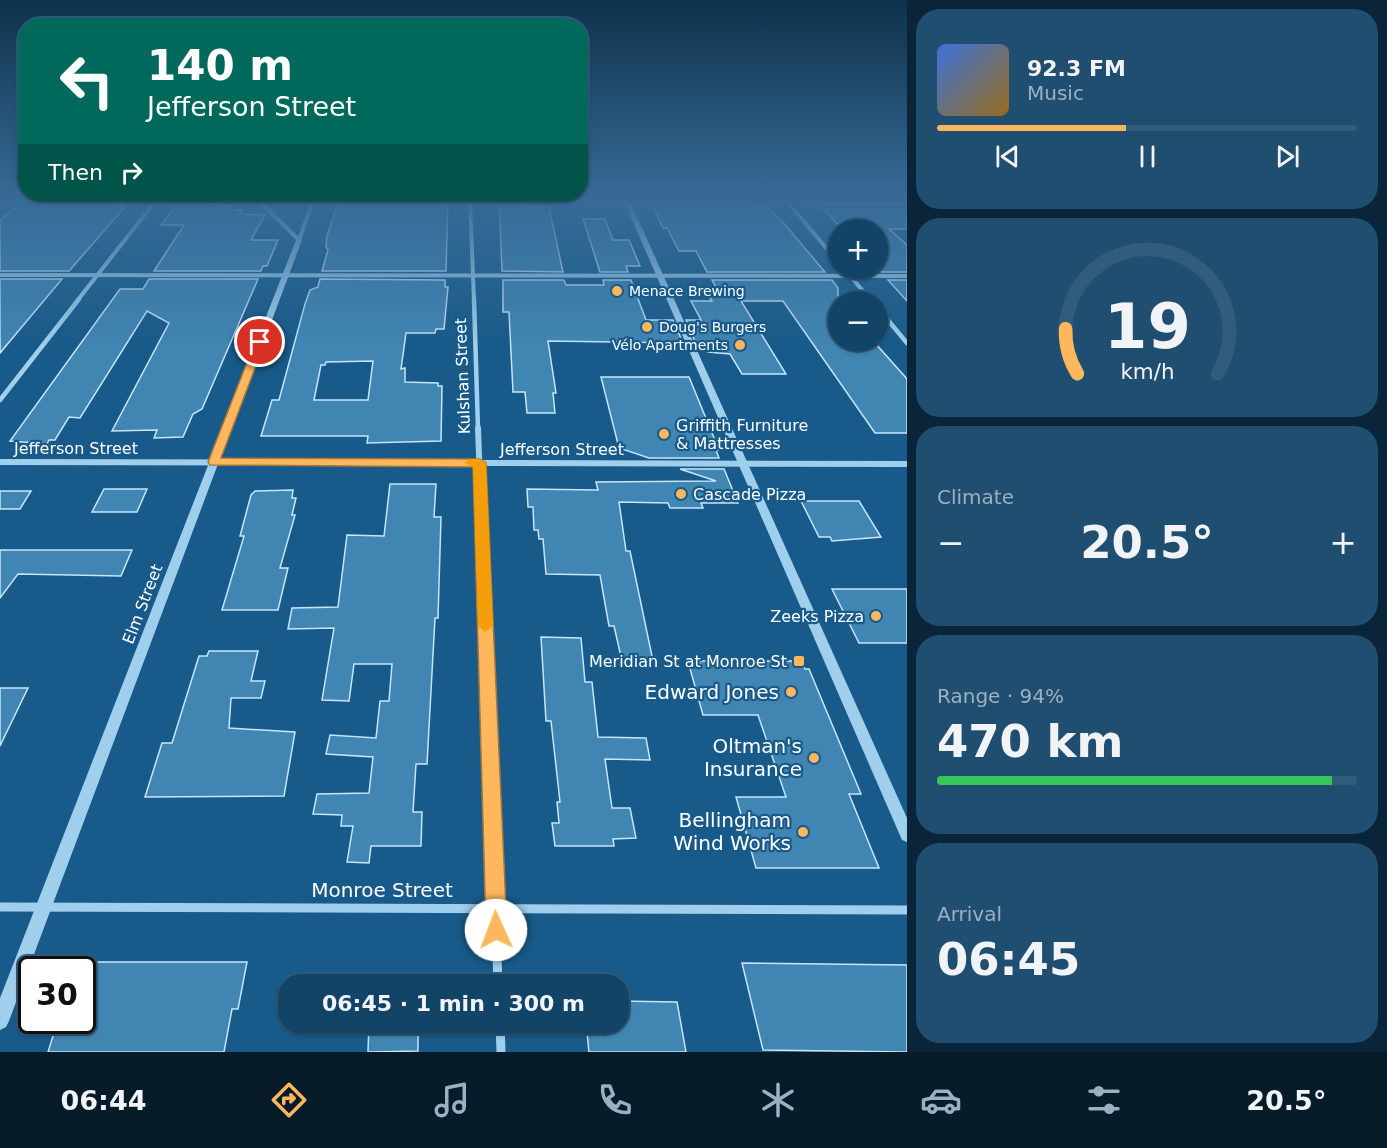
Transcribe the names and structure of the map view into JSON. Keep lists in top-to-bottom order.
{
  "streets": {
    "street": [
      "Kulshan Street",
      "Jefferson Street",
      "Elm Street",
      "Monroe Street"
    ]
  },
  "crossings": [
    ["Kulshan Street", "Jefferson Street"],
    ["Kulshan Street", "Monroe Street"],
    ["Jefferson Street", "Elm Street"],
    ["Elm Street", "Monroe Street"]
  ],
  "places": {
    "other": [
      "Menace Brewing",
      "Doug's Burgers",
      "Vélo Apartments",
      "Griffith Furniture & Mattresses",
      "Cascade Pizza",
      "Zeeks Pizza",
      "Edward Jones",
      "Oltman's Insurance",
      "Bellingham Wind Works"
    ],
    "transit": ["Meridian St at Monroe St"]
  },
  "page": {
    "turn": ["140 m", "Jefferson Street"],
    "song": ["92.3 FM", "Music"],
    "then": "Then",
    "map_buttons": ["+", "−"],
    "tile": [
      "Climate",
      ["Range · 94%", "470 km"],
      ["Arrival", "06:45"]
    ],
    "heat": ["−", "20.5°", "+"],
    "limit": "30",
    "trip": "06:45 · 1 min · 300 m",
    "tabs": ["06:44", "20.5°"],
    "gauge": ["19", "km/h"]
  }
}
